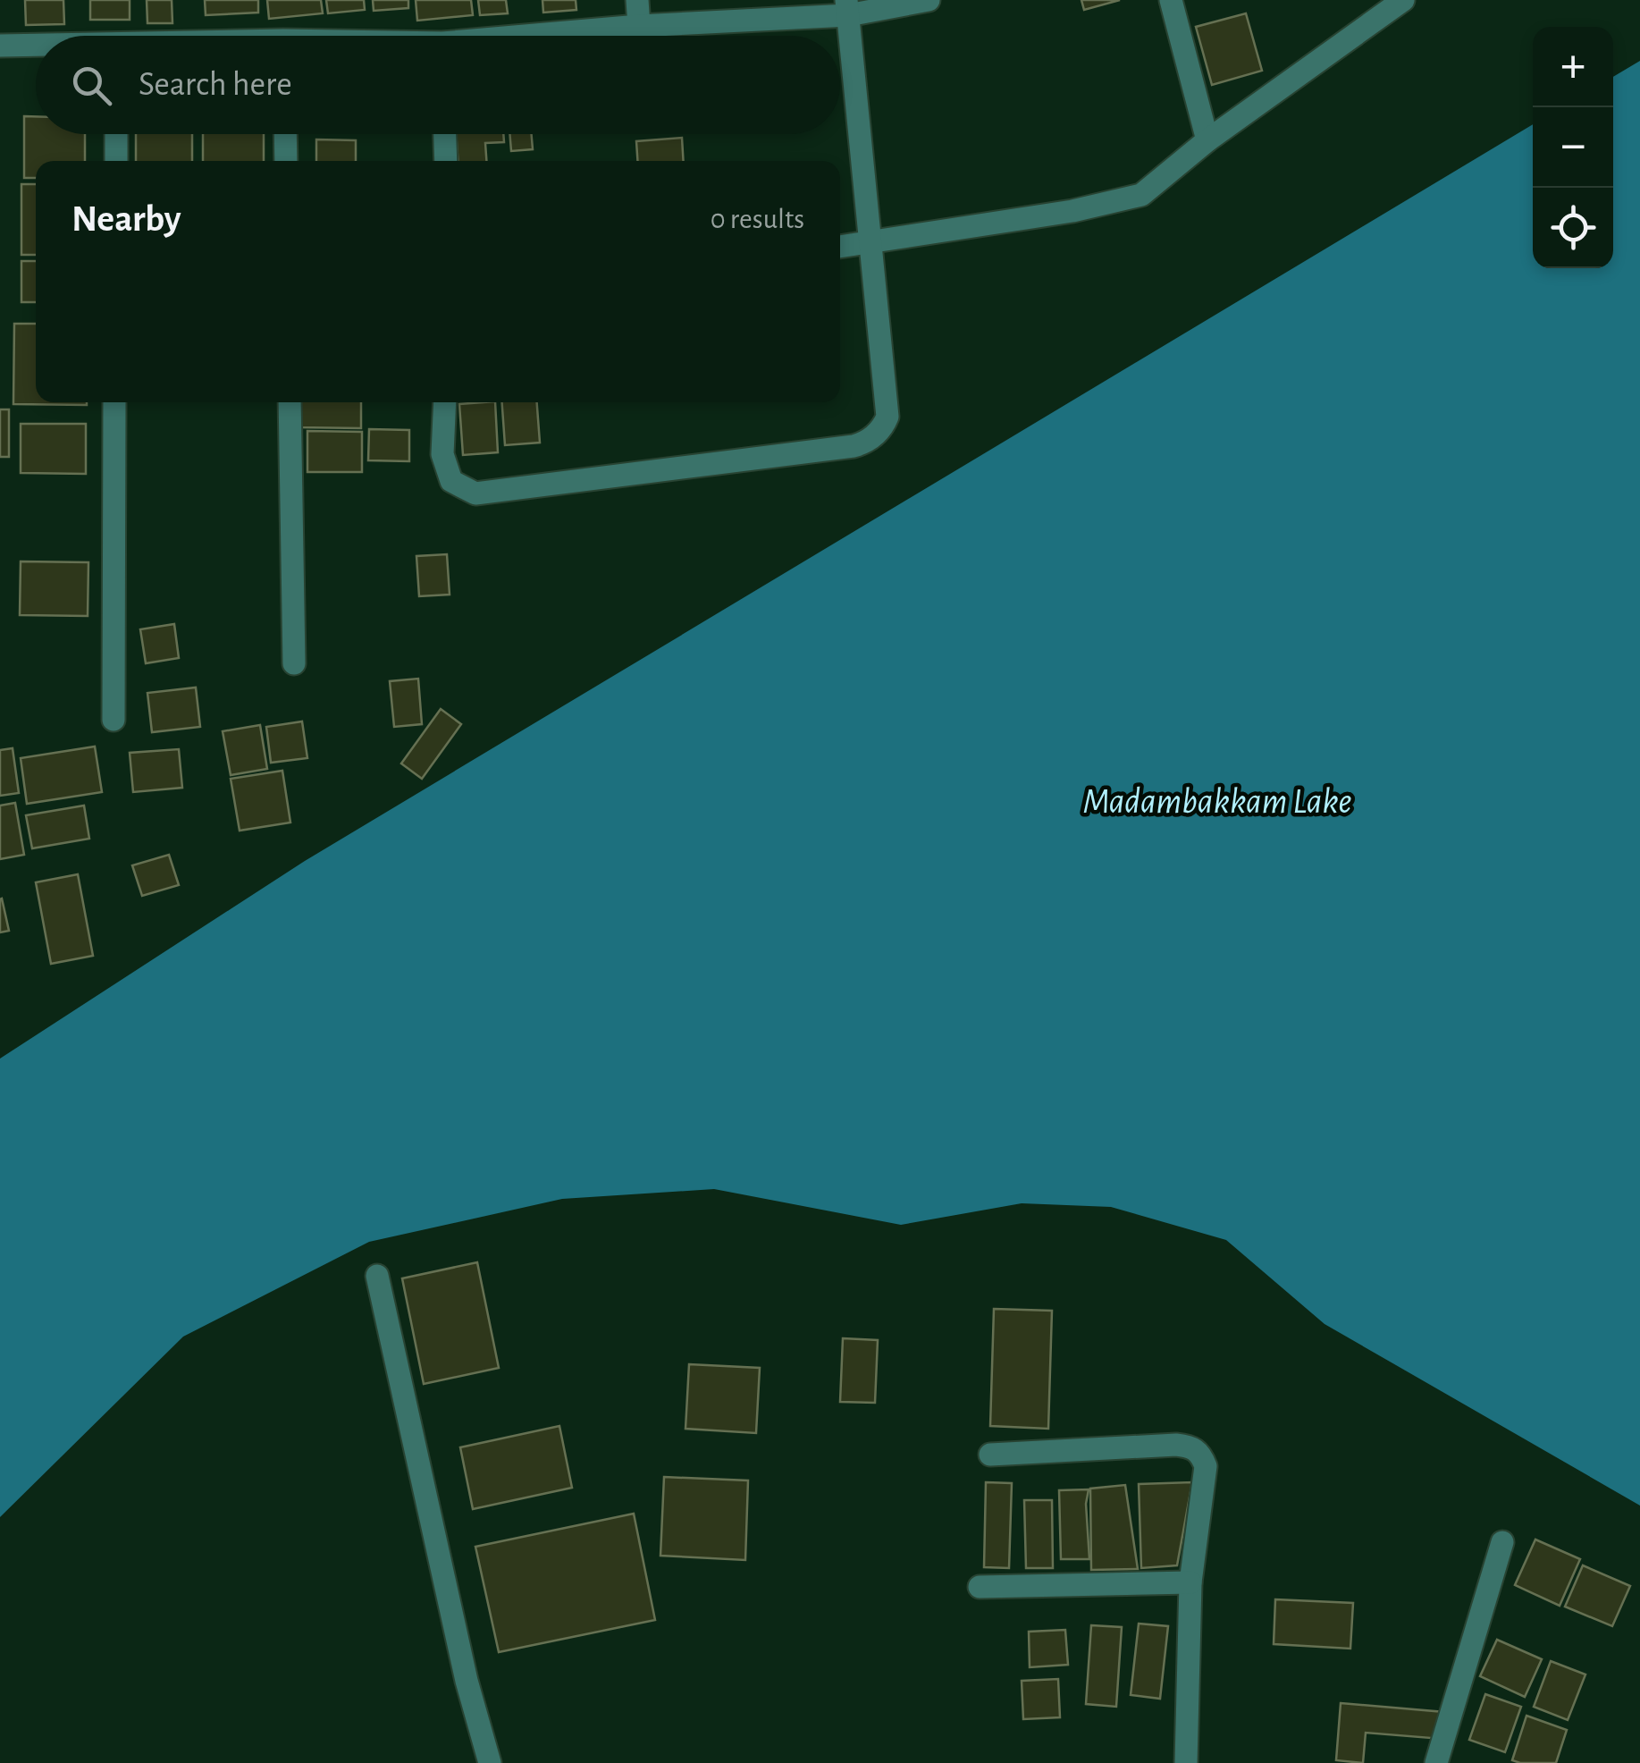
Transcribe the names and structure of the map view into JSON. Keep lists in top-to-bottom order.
{
  "water": ["Madambakkam Lake"],
  "page": {
    "map_buttons": ["+", "−"],
    "search": "Search here",
    "heading": ["Nearby", "0 results"]
  }
}
